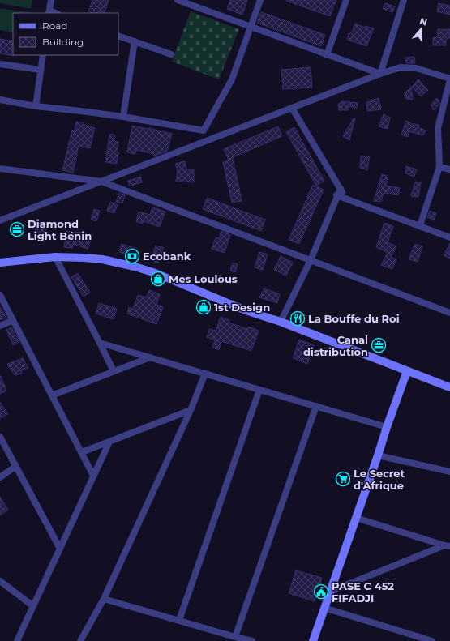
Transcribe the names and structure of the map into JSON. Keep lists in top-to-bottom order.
{
  "places": {
    "office": ["Diamond Light Bénin", "Canal distribution"],
    "bank": ["Ecobank"],
    "shop": ["Mes Loulous", "1st Design"],
    "restaurant": ["La Bouffe du Roi"],
    "supermarket": ["Le Secret d'Afrique"],
    "public building": ["PASE C 452 FIFADJI"]
  },
  "legend": ["Road", "Building"],
  "north": "top"
}
